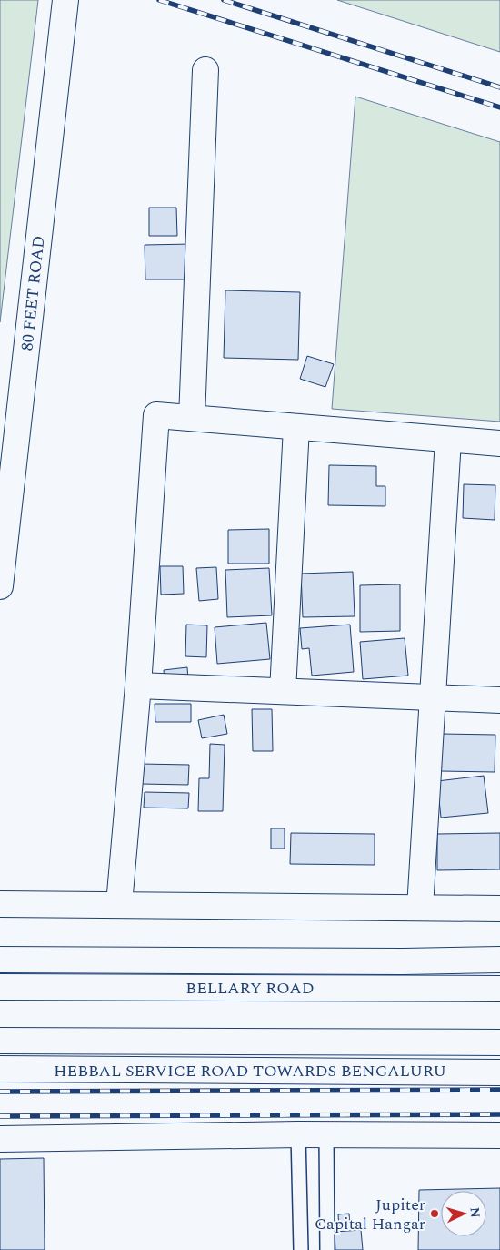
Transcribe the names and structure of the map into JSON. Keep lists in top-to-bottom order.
{
  "streets": {
    "main road": ["80 FEET ROAD", "BELLARY ROAD", "HEBBAL SERVICE ROAD TOWARDS BENGALURU"]
  },
  "places": ["Jupiter Capital Hangar"],
  "north": "right"
}
